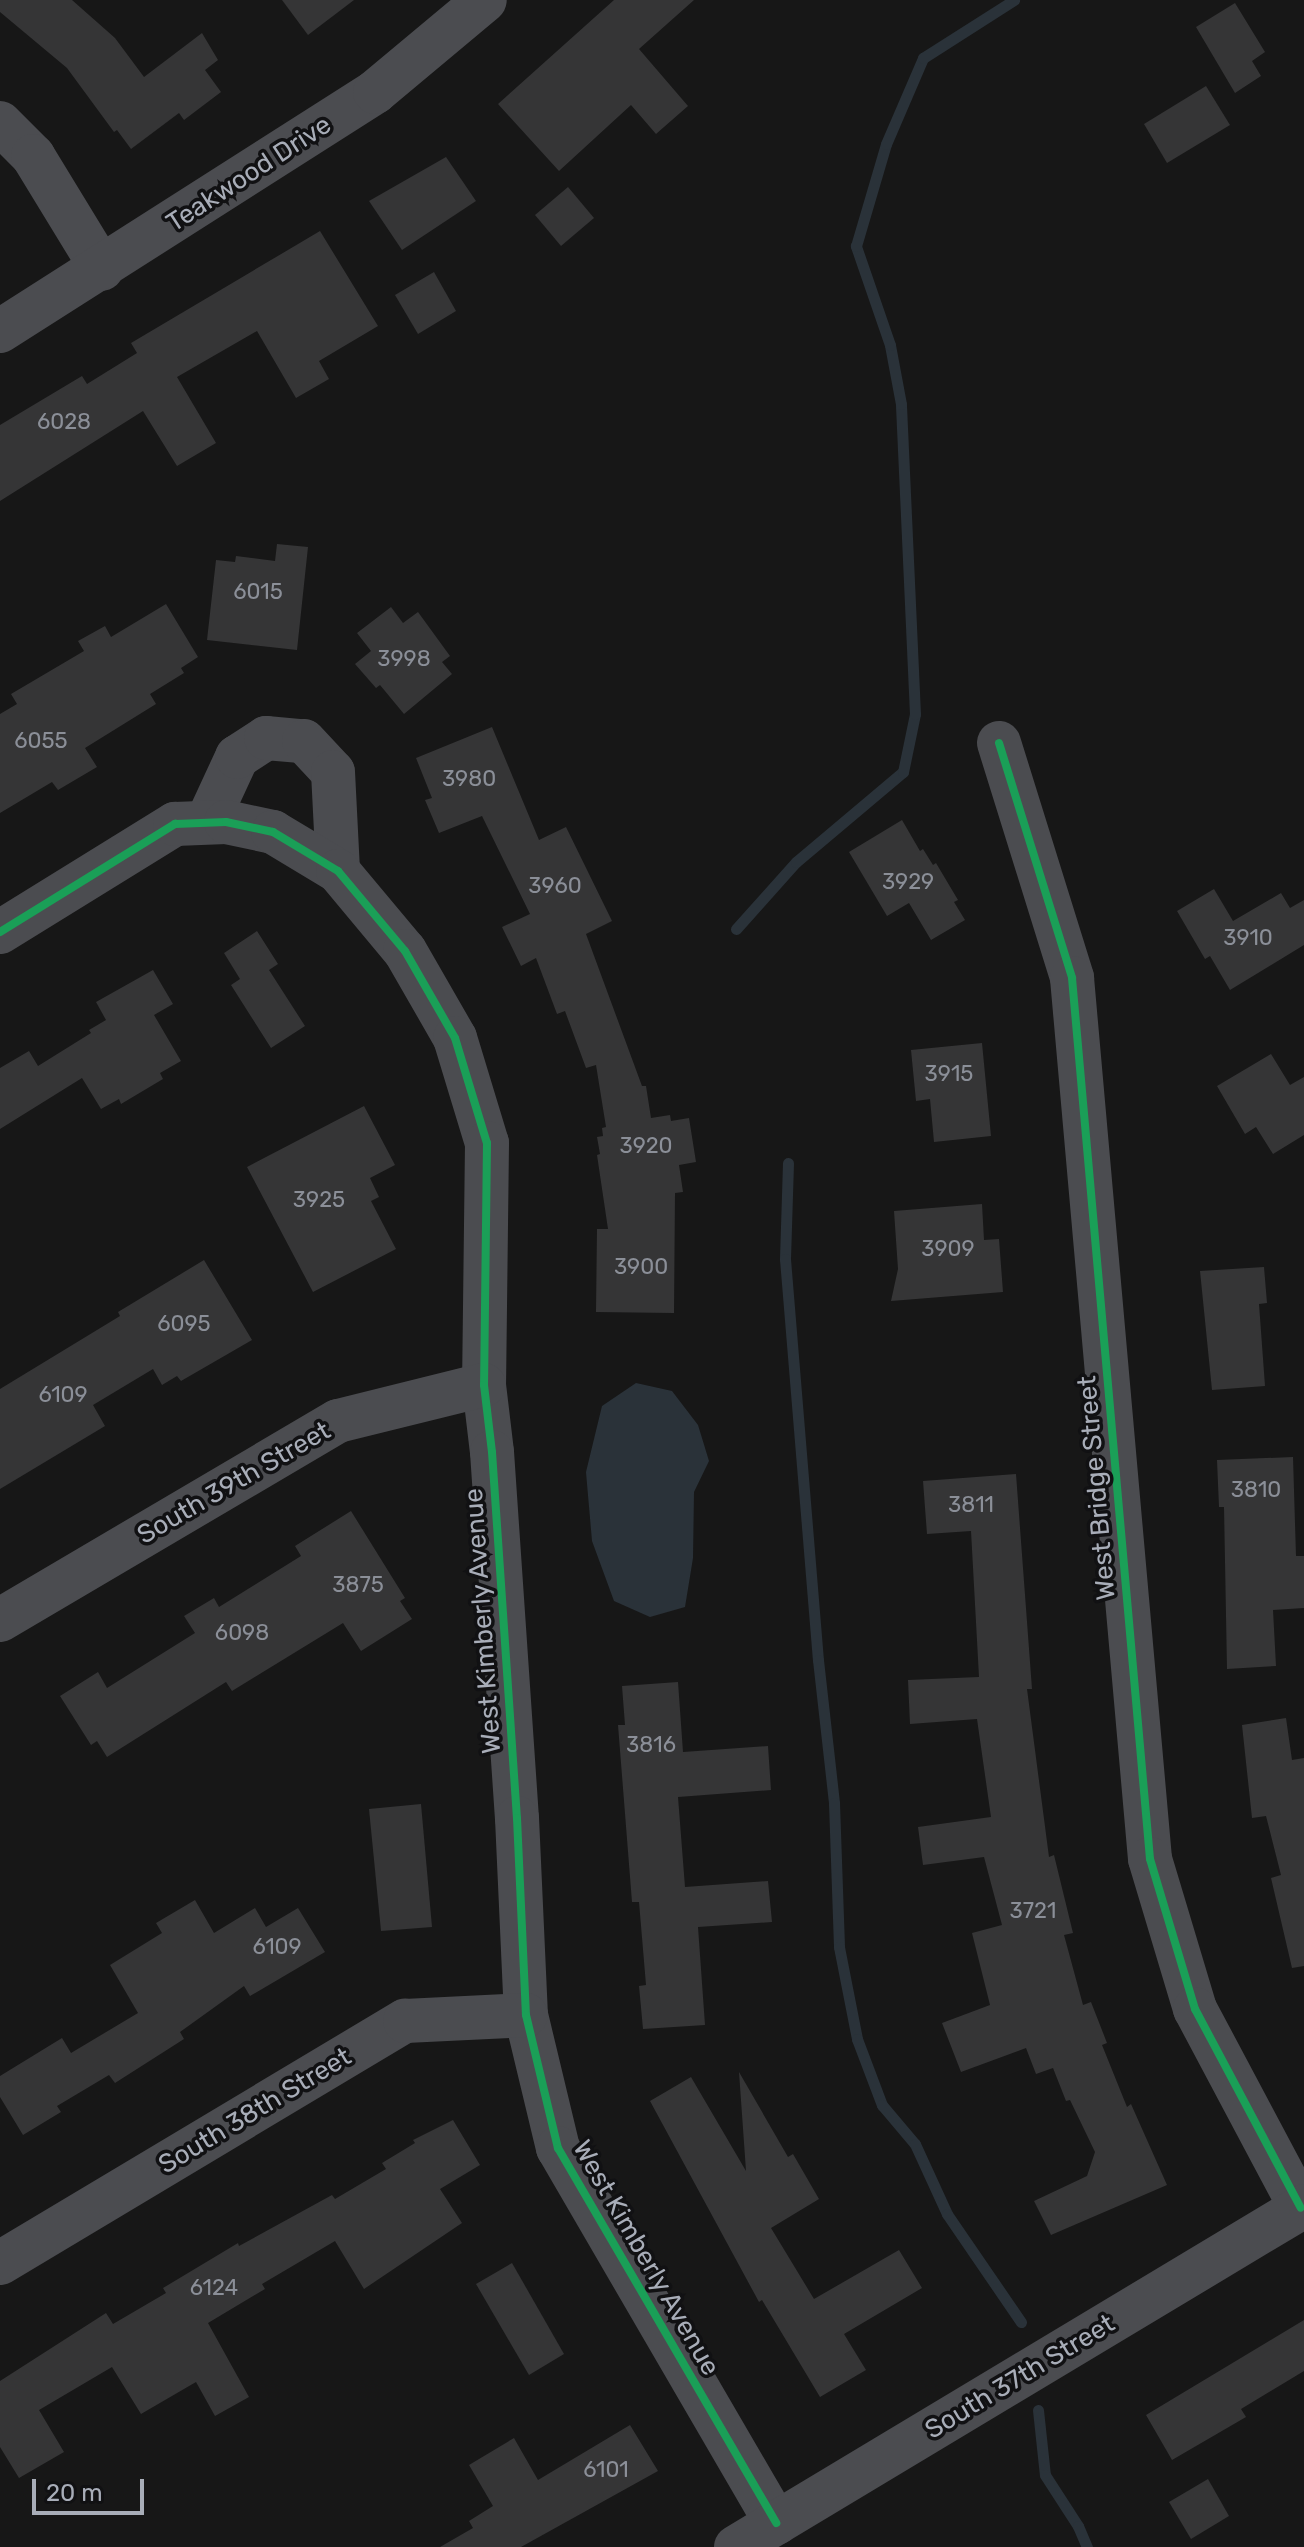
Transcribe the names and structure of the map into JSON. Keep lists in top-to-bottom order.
{
  "streets": {
    "street": [
      "Teakwood Drive",
      "South 39th Street",
      "West Bridge Street",
      "West Kimberly Avenue",
      "South 38th Street",
      "South 37th Street"
    ]
  },
  "crossings": [
    ["South 39th Street", "West Kimberly Avenue"],
    ["West Bridge Street", "South 37th Street"],
    ["West Kimberly Avenue", "South 38th Street"],
    ["West Kimberly Avenue", "South 37th Street"]
  ],
  "house_numbers": [
    "6028",
    "6015",
    "3998",
    "6055",
    "3980",
    "3929",
    "3960",
    "3910",
    "3915",
    "3920",
    "3925",
    "3909",
    "3900",
    "6095",
    "6109",
    "3810",
    "3811",
    "3875",
    "6098",
    "3816",
    "3721",
    "6109",
    "6124",
    "6101"
  ],
  "scale_bar": "20 m"
}
